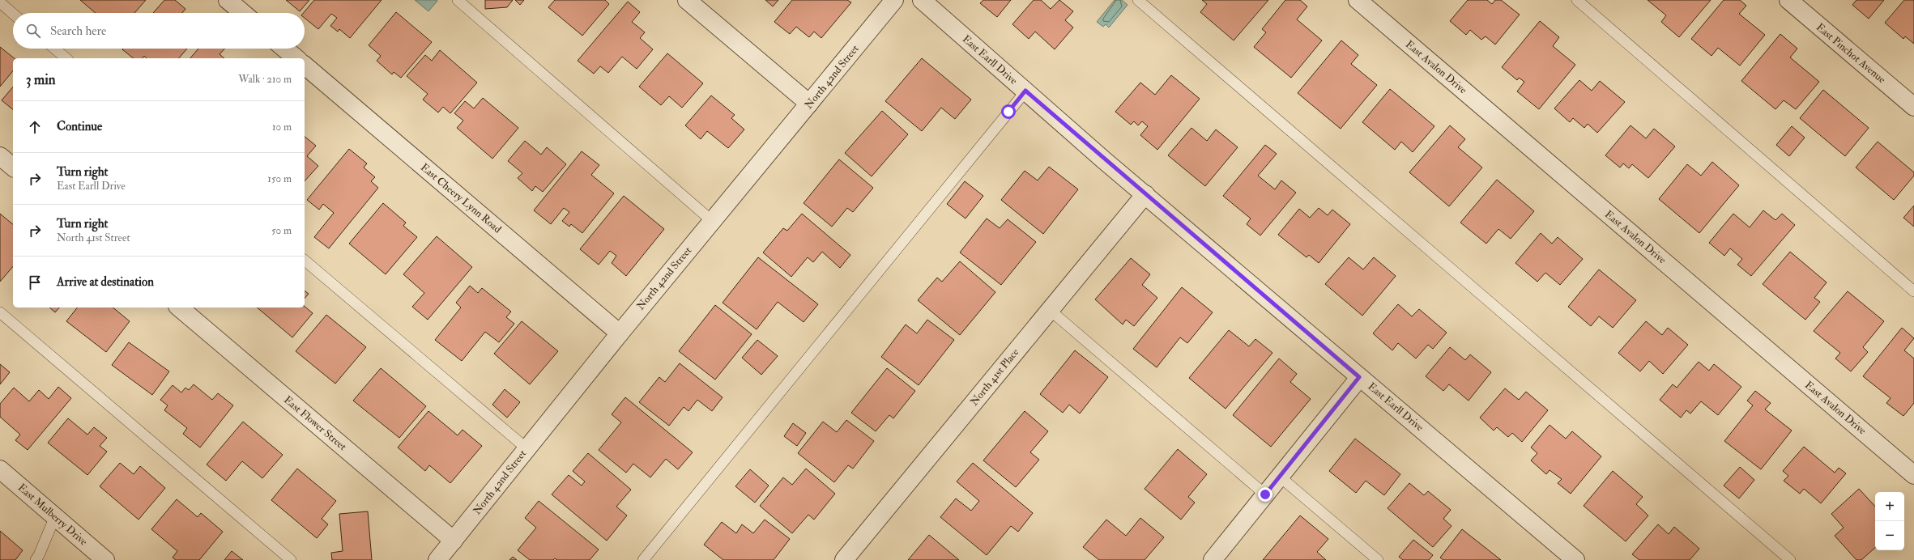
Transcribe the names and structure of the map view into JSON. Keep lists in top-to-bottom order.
{
  "streets": {
    "street": [
      "East Pinchot Avenue",
      "East Earll Drive",
      "East Avalon Drive",
      "North 42nd Street",
      "East Cheery Lynn Road",
      "North 41st Place",
      "East Flower Street",
      "East Mulberry Drive"
    ]
  },
  "crossings": [
    ["East Earll Drive", "North 41st Place"],
    ["North 42nd Street", "East Cheery Lynn Road"],
    ["North 42nd Street", "East Flower Street"]
  ],
  "page": {
    "search": "Search here",
    "heading": ["3 min", "Walk · 210 m"],
    "list": [
      ["Continue", "10 m"],
      ["Turn right", "East Earll Drive", "150 m"],
      ["Turn right", "North 41st Street", "50 m"],
      "Arrive at destination"
    ],
    "map_buttons": ["+", "−"]
  }
}
